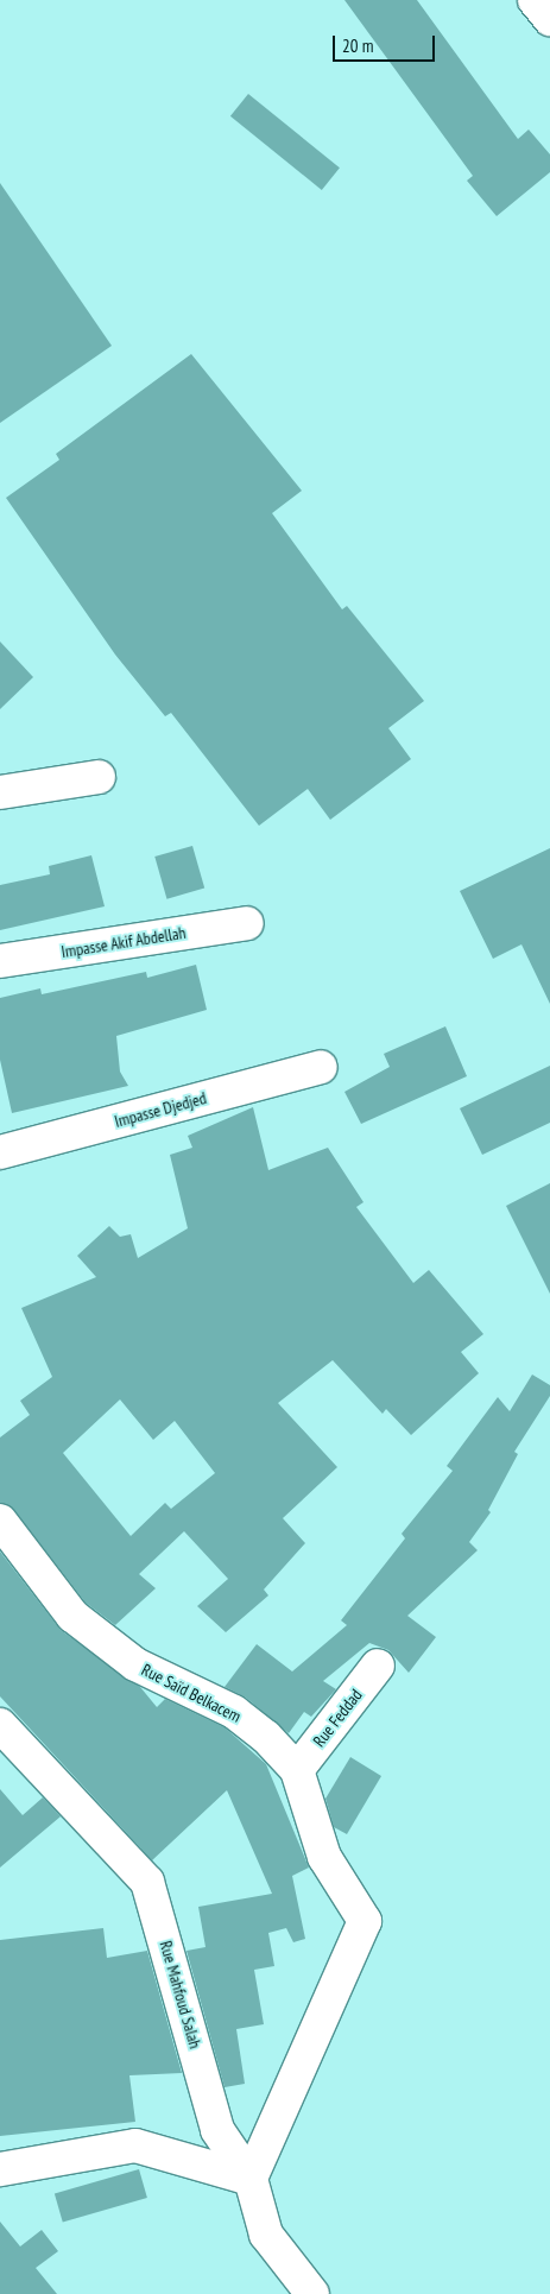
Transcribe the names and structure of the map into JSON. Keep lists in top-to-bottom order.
{
  "streets": {
    "street": [
      "Impasse Akif Abdellah",
      "Impasse Djedjed",
      "Rue Saïd Belkacem",
      "Rue Feddad",
      "Rue Mahfoud Salah"
    ]
  },
  "crossings": [
    ["Rue Saïd Belkacem", "Rue Feddad"],
    ["Rue Saïd Belkacem", "Rue Mahfoud Salah"]
  ],
  "scale_bar": "20 m"
}
